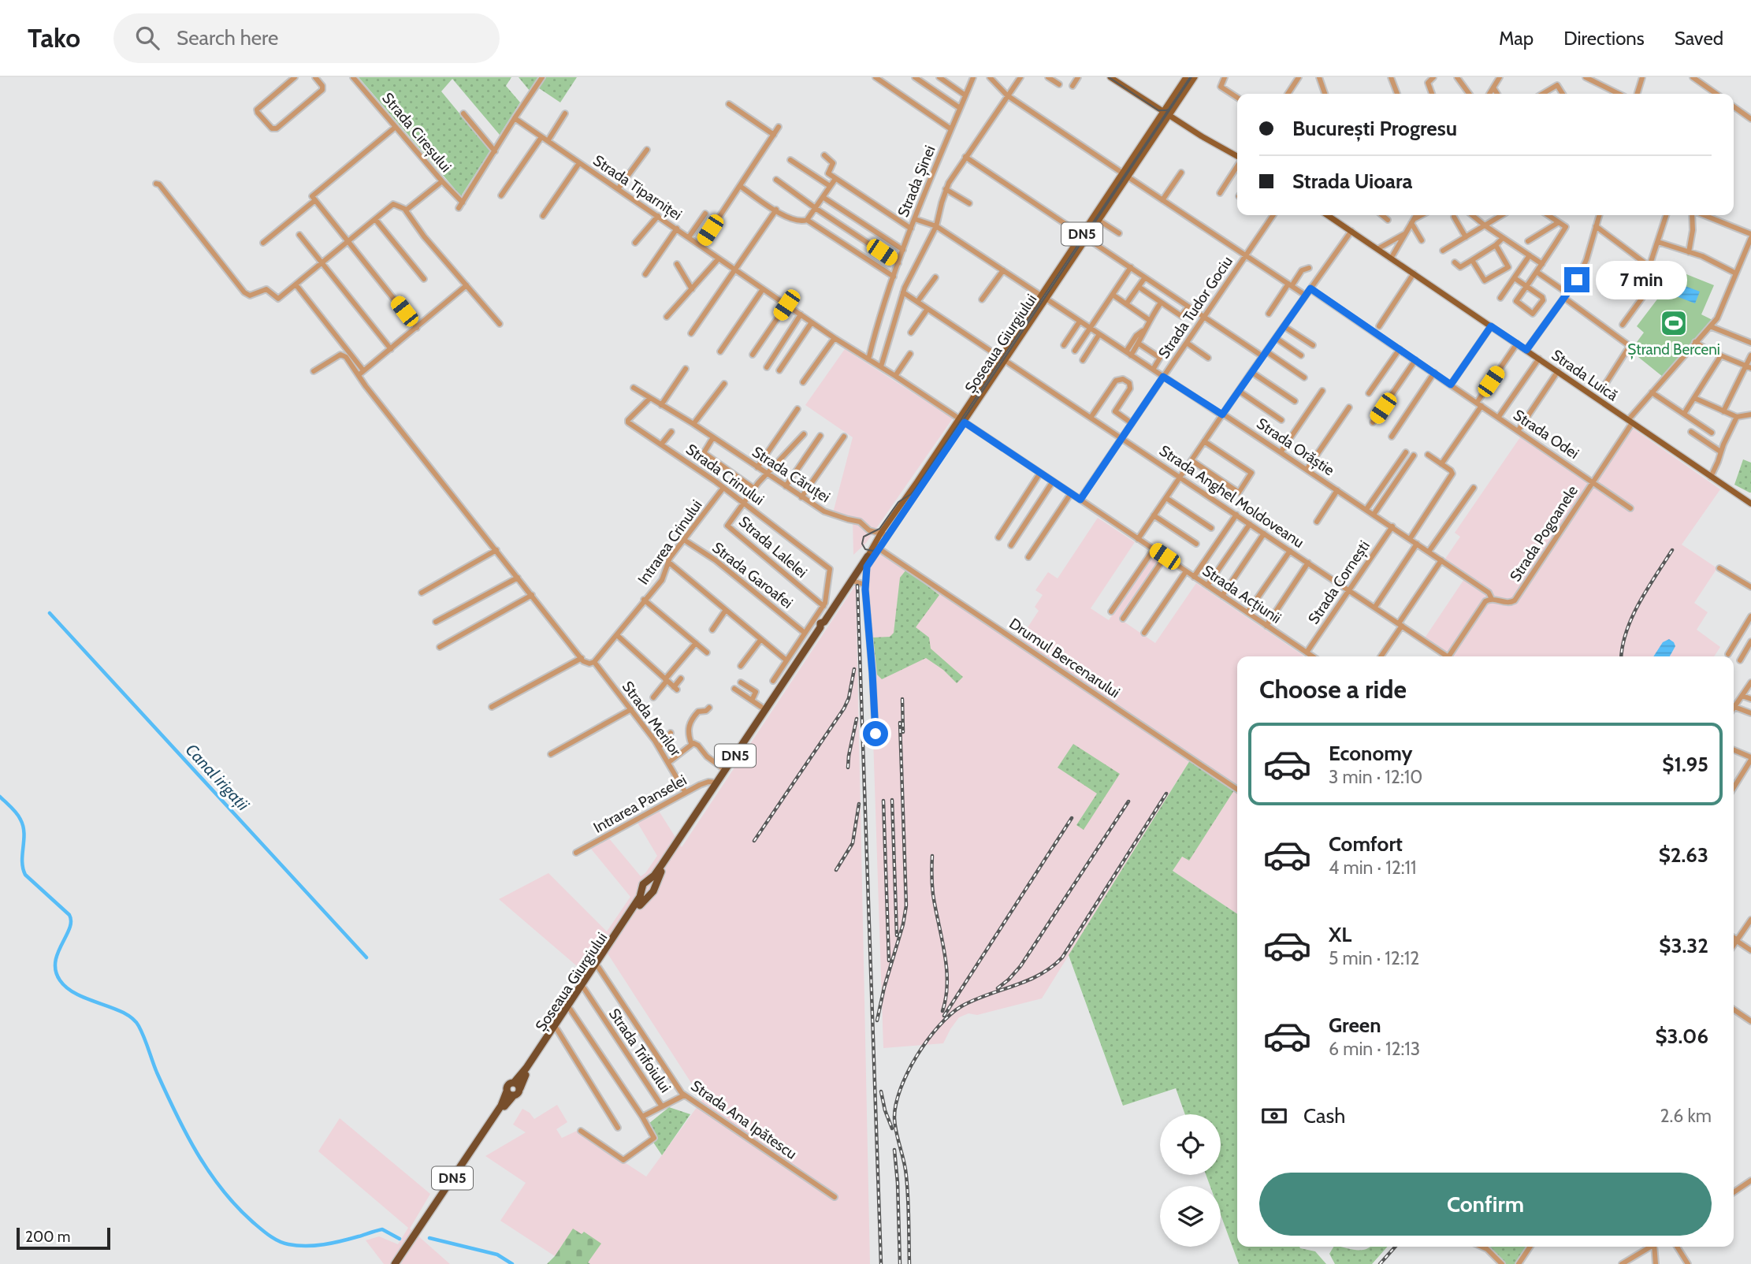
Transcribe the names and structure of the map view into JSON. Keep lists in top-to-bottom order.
{
  "streets": {
    "highway": ["DN5", "Șoseaua Giurgiului"],
    "main road": ["Strada Luică"],
    "street": [
      "Strada Cireșului",
      "Strada Șinei",
      "Strada Tiparniței",
      "Strada Tudor Gociu",
      "Strada Odei",
      "Strada Orăștie",
      "Strada Crinului",
      "Strada Căruței",
      "Strada Anghel Moldoveanu",
      "Strada Pogoanele",
      "Intrarea Crinului",
      "Strada Lalelei",
      "Strada Garoafei",
      "Strada Cornești",
      "Strada Acțiunii",
      "Drumul Bercenarului",
      "Strada Merilor",
      "Intrarea Panselei",
      "Strada Trifoiului",
      "Strada Ana Ipătescu"
    ]
  },
  "crossings": [
    ["Strada Șinei", "Strada Tiparniței"],
    ["Strada Tiparniței", "Strada Acțiunii"],
    ["Strada Tudor Gociu", "Strada Orăștie"],
    ["Strada Tudor Gociu", "Strada Anghel Moldoveanu"],
    ["Strada Tudor Gociu", "Strada Acțiunii"],
    ["Șoseaua Giurgiului", "Strada Orăștie"],
    ["Șoseaua Giurgiului", "Strada Crinului"],
    ["Șoseaua Giurgiului", "Strada Căruței"],
    ["Șoseaua Giurgiului", "Strada Anghel Moldoveanu"],
    ["Șoseaua Giurgiului", "Strada Lalelei"],
    ["Șoseaua Giurgiului", "Strada Garoafei"],
    ["Șoseaua Giurgiului", "Strada Acțiunii"],
    ["Șoseaua Giurgiului", "Drumul Bercenarului"],
    ["Șoseaua Giurgiului", "Intrarea Panselei"],
    ["Șoseaua Giurgiului", "Strada Trifoiului"],
    ["Șoseaua Giurgiului", "Strada Ana Ipătescu"],
    ["Strada Luică", "Strada Pogoanele"],
    ["Strada Odei", "Strada Pogoanele"],
    ["Strada Orăștie", "Strada Pogoanele"],
    ["Strada Orăștie", "Strada Cornești"],
    ["Strada Crinului", "Strada Căruței"],
    ["Strada Crinului", "Intrarea Crinului"],
    ["Strada Crinului", "Strada Lalelei"],
    ["Strada Anghel Moldoveanu", "Strada Cornești"],
    ["Intrarea Crinului", "Strada Garoafei"],
    ["Intrarea Crinului", "Strada Merilor"],
    ["Strada Cornești", "Strada Acțiunii"],
    ["Strada Merilor", "Intrarea Panselei"],
    ["Strada Trifoiului", "Strada Ana Ipătescu"]
  ],
  "water": ["Canal irigații"],
  "places": {
    "sports": ["Ștrand Berceni"]
  },
  "scale_bar": "200 m",
  "page": {
    "header": "Tako",
    "search": "Search here",
    "nav": ["Map", "Directions", "Saved"],
    "banner": ["București Progresu", "Strada Uioara"],
    "bubble": "7 min",
    "heading": "Choose a ride",
    "list": [
      {
        "name": "Economy",
        "note": "3 min · 12:10",
        "value": "$1.95"
      },
      {
        "name": "Comfort",
        "note": "4 min · 12:11",
        "value": "$2.63"
      },
      {
        "name": "XL",
        "note": "5 min · 12:12",
        "value": "$3.32"
      },
      {
        "name": "Green",
        "note": "6 min · 12:13",
        "value": "$3.06"
      }
    ],
    "pay": ["Cash", "2.6 km"],
    "buttons": "Confirm",
    "scale": "200 m"
  }
}
